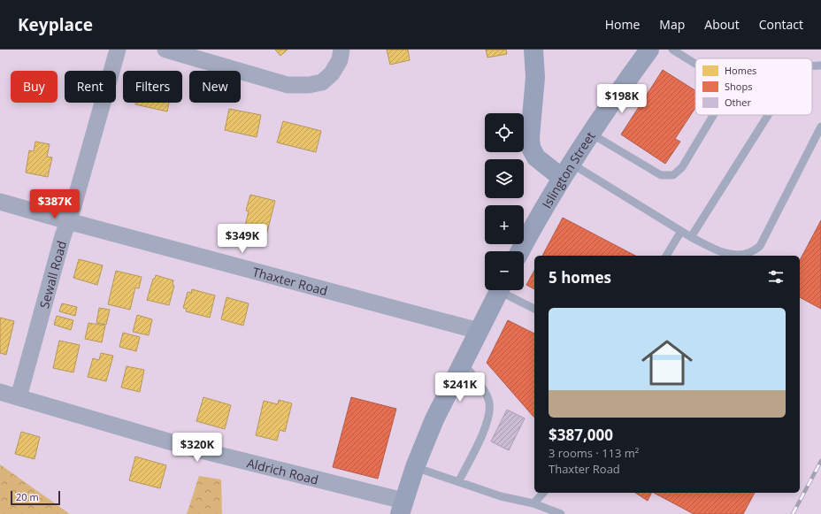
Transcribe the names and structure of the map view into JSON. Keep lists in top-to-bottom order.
{
  "streets": {
    "street": [
      "Islington Street",
      "Sewall Road",
      "Thaxter Road",
      "Aldrich Road"
    ]
  },
  "crossings": [
    ["Sewall Road", "Thaxter Road"],
    ["Sewall Road", "Aldrich Road"]
  ],
  "legend": ["Homes", "Shops", "Other"],
  "scale_bar": "20 m",
  "page": {
    "header": "Keyplace",
    "nav": [
      "Home",
      "Map",
      "About",
      "Contact"
    ],
    "chip": [
      "Buy",
      "Rent",
      "Filters",
      "New"
    ],
    "price": [
      "$198K",
      "$387K",
      "$349K",
      "$241K",
      "$320K"
    ],
    "map_buttons": ["+", "−"],
    "heading": "5 homes",
    "list": [
      {
        "name": "$387,000",
        "note": "3 rooms · 113 m² · Thaxter Road"
      }
    ],
    "scale": "20 m"
  }
}
